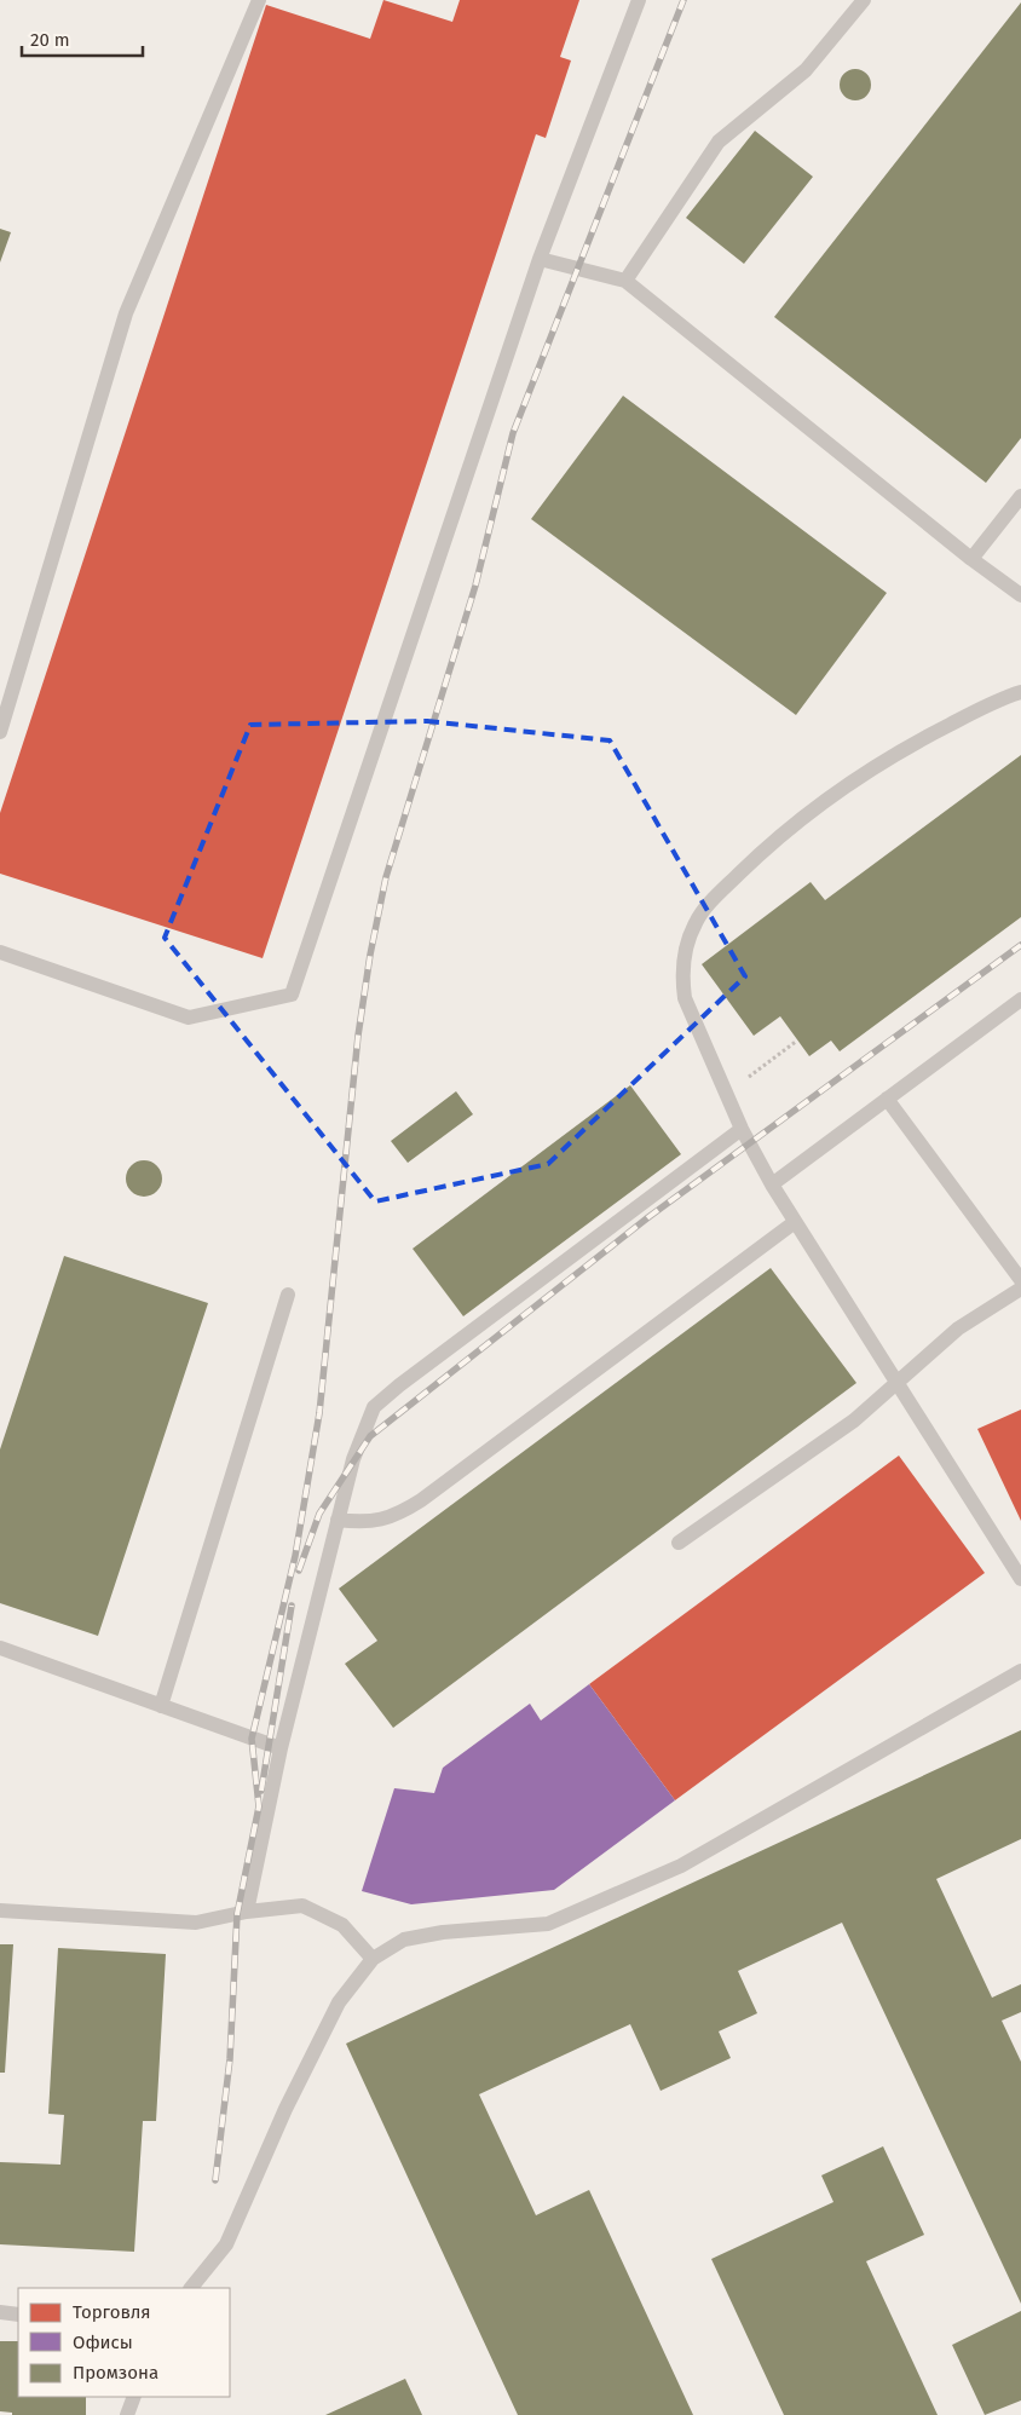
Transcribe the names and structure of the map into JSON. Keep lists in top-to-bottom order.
{
  "legend": ["Торговля", "Офисы", "Промзона"],
  "scale_bar": "20 m"
}
